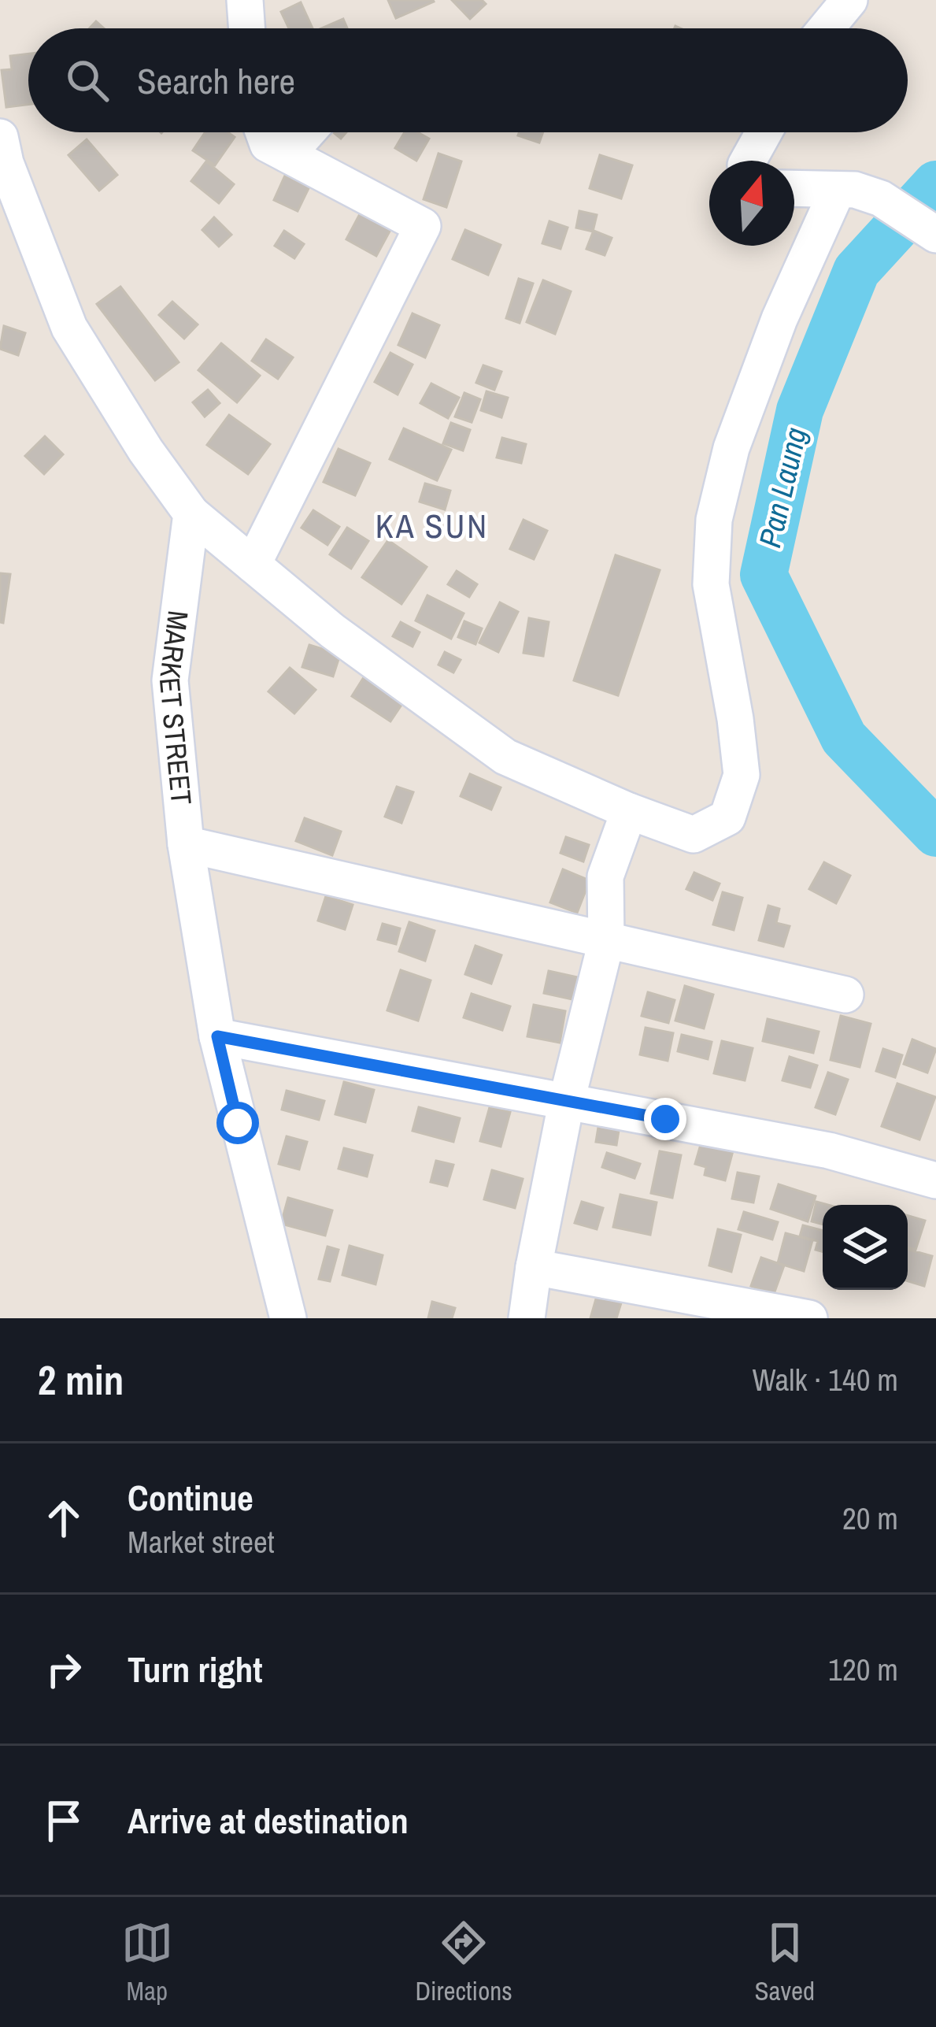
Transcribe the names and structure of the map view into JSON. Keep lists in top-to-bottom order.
{
  "streets": {
    "street": ["MARKET STREET"]
  },
  "districts": ["KA SUN"],
  "water": ["Pan Laung"],
  "north": "top",
  "page": {
    "search": "Search here",
    "heading": ["2 min", "Walk · 140 m"],
    "list": [
      ["Continue", "Market street", "20 m"],
      ["Turn right", "120 m"],
      "Arrive at destination"
    ],
    "nav": ["Map", "Directions", "Saved"]
  }
}
